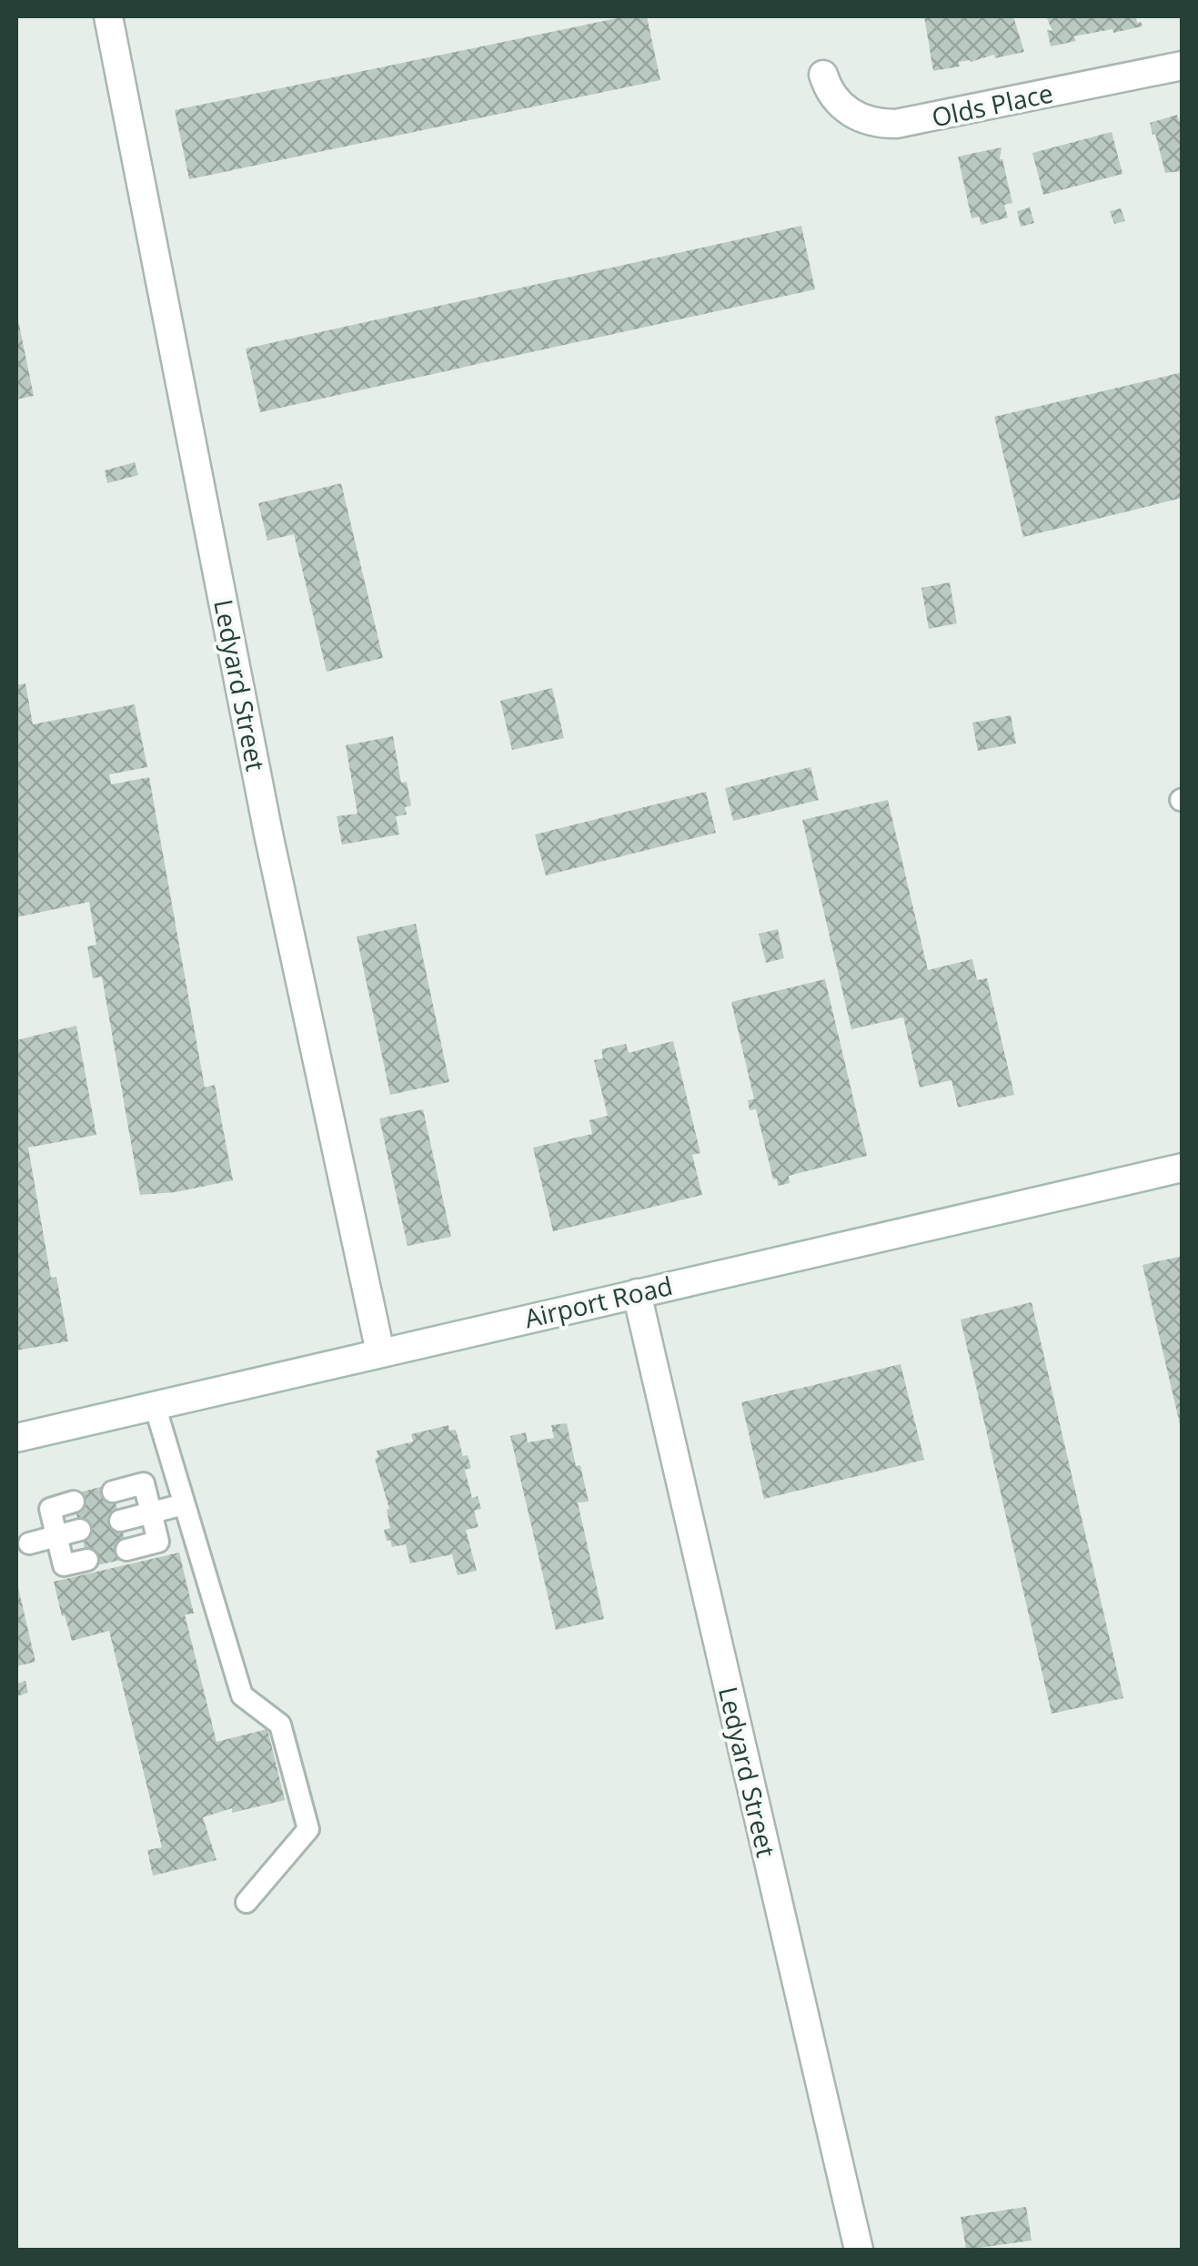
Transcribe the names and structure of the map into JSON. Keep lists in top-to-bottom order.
{
  "streets": {
    "street": ["Olds Place", "Ledyard Street", "Airport Road"]
  },
  "crossings": [
    ["Ledyard Street", "Airport Road"]
  ]
}
